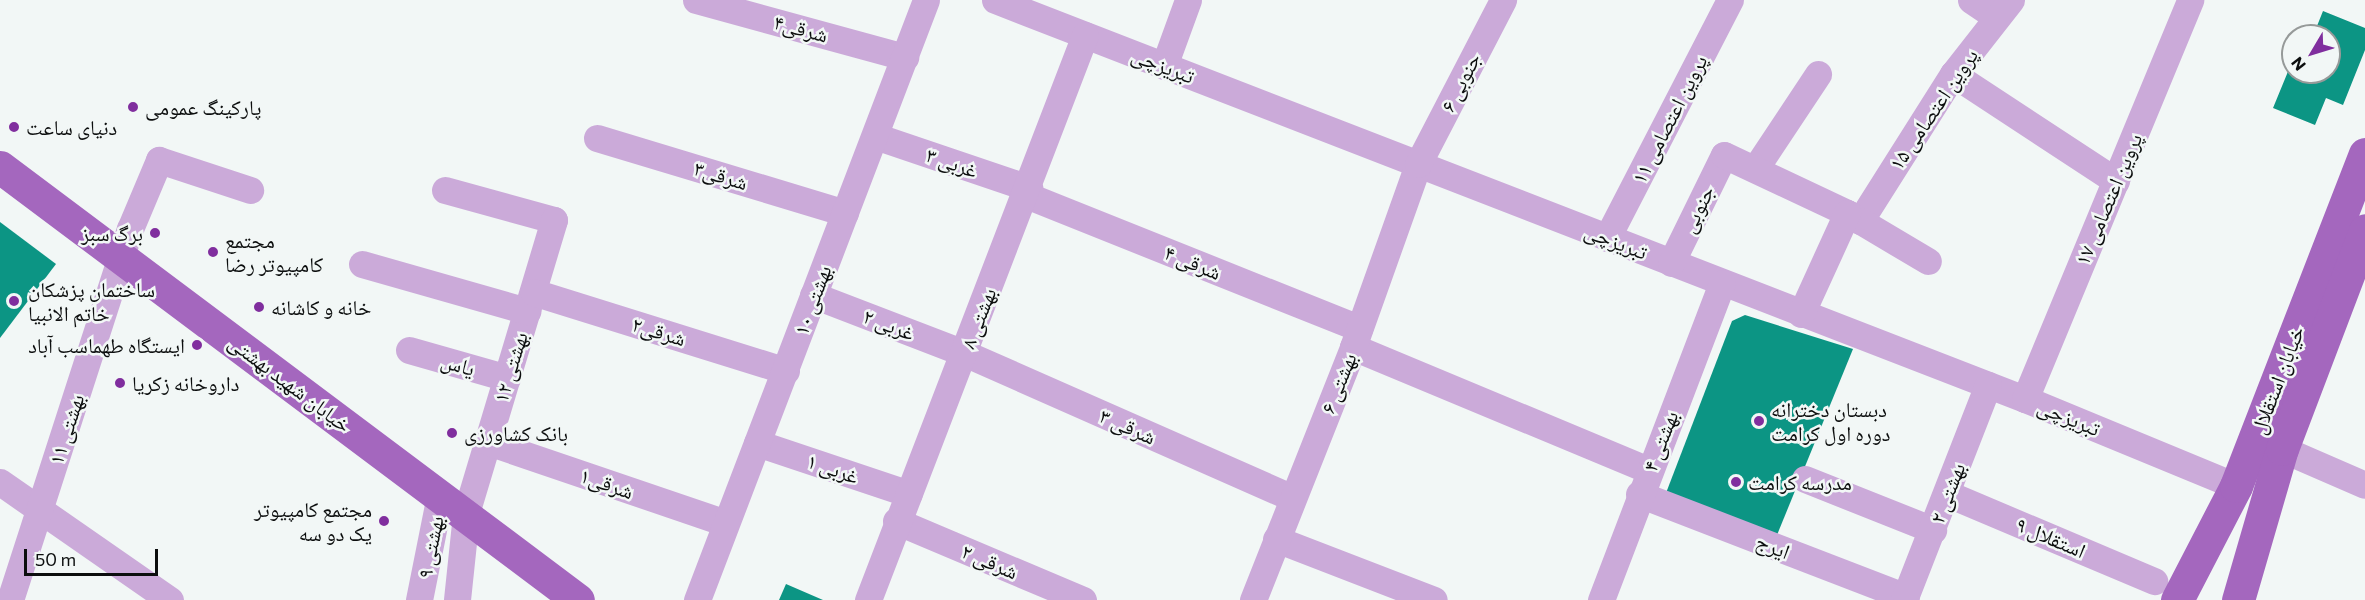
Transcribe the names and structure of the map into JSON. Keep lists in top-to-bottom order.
{
  "streets": {
    "main road": ["خیابان استقلال", "خیابان شهید بهشتی"],
    "street": [
      "شرقی۴",
      "تبریزچی",
      "جنوبی ۶",
      "پروین اعتصامی ۱۵",
      "پروین اعتصامی ۱۱",
      "غربی ۳",
      "شرقی۳",
      "پروین اعتصامی ۱۷",
      "جنوبی",
      "شرقی ۴",
      "بهشتی ۱۰",
      "بهشتی ۸",
      "غربی ۲",
      "شرقی۲",
      "یاس",
      "بهشتی ۱۲",
      "بهشتی ۶",
      "شرقی ۳",
      "بهشتی ۱۱",
      "بهشتی ۴",
      "غربی ۱",
      "شرقی۱",
      "بهشتی ۲",
      "استقلال ۹",
      "ایرج",
      "بهشتی ۹",
      "شرقی ۲"
    ]
  },
  "crossings": [
    ["شرقی۴", "بهشتی ۱۰"],
    ["تبریزچی", "جنوبی ۶"],
    ["تبریزچی", "پروین اعتصامی ۱۱"],
    ["تبریزچی", "پروین اعتصامی ۱۷"],
    ["تبریزچی", "جنوبی"],
    ["تبریزچی", "بهشتی ۸"],
    ["تبریزچی", "خیابان استقلال"],
    ["تبریزچی", "بهشتی ۶"],
    ["تبریزچی", "بهشتی ۴"],
    ["تبریزچی", "بهشتی ۲"],
    ["جنوبی ۶", "بهشتی ۶"],
    ["غربی ۳", "شرقی ۴"],
    ["غربی ۳", "بهشتی ۱۰"],
    ["غربی ۳", "بهشتی ۸"],
    ["شرقی۳", "بهشتی ۱۰"],
    ["شرقی ۴", "بهشتی ۸"],
    ["شرقی ۴", "بهشتی ۶"],
    ["شرقی ۴", "بهشتی ۴"],
    ["شرقی ۴", "ایرج"],
    ["بهشتی ۱۰", "غربی ۲"],
    ["بهشتی ۱۰", "شرقی۲"],
    ["بهشتی ۱۰", "غربی ۱"],
    ["بهشتی ۱۰", "شرقی۱"],
    ["بهشتی ۸", "غربی ۲"],
    ["بهشتی ۸", "شرقی ۳"],
    ["بهشتی ۸", "غربی ۱"],
    ["بهشتی ۸", "شرقی ۲"],
    ["غربی ۲", "شرقی ۳"],
    ["شرقی۲", "بهشتی ۱۲"],
    ["یاس", "بهشتی ۱۲"],
    ["بهشتی ۱۲", "خیابان شهید بهشتی"],
    ["بهشتی ۱۲", "شرقی۱"],
    ["خیابان استقلال", "استقلال ۹"],
    ["خیابان شهید بهشتی", "بهشتی ۱۱"],
    ["خیابان شهید بهشتی", "بهشتی ۹"],
    ["بهشتی ۶", "شرقی ۳"],
    ["بهشتی ۴", "ایرج"],
    ["بهشتی ۲", "استقلال ۹"],
    ["بهشتی ۲", "ایرج"]
  ],
  "places": [
    "پارکینگ عمومی",
    "دنیای ساعت",
    "برگ سبز",
    "مجتمع کامپیوتر رضا",
    "ساختمان پزشکان خاتم الانبیا",
    "خانه و کاشانه",
    "ایستگاه طهماسب آباد",
    "داروخانه زکریا",
    "دبستان دخترانه دوره اول کرامت",
    "بانک کشاورزی",
    "مدرسه کرامت",
    "مجتمع کامپیوتر یک دو سه"
  ],
  "scale_bar": "50 m",
  "north": "bottom left"
}
